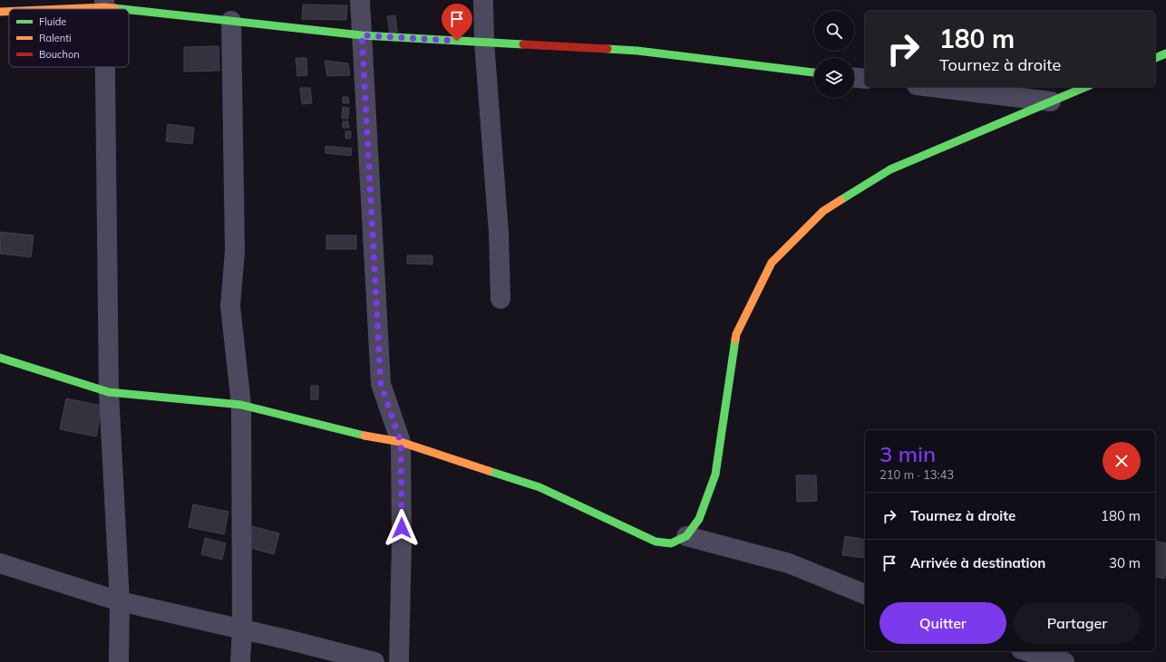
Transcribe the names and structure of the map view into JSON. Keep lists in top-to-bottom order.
{
  "legend": ["Fluide", "Ralenti", "Bouchon"],
  "page": {
    "turn": ["180 m", "Tournez à droite"],
    "heading": ["3 min", "210 m · 13:43"],
    "list": [
      {
        "name": "Tournez à droite",
        "value": "180 m"
      },
      {
        "name": "Arrivée à destination",
        "value": "30 m"
      }
    ],
    "buttons": ["Quitter", "Partager"]
  }
}
